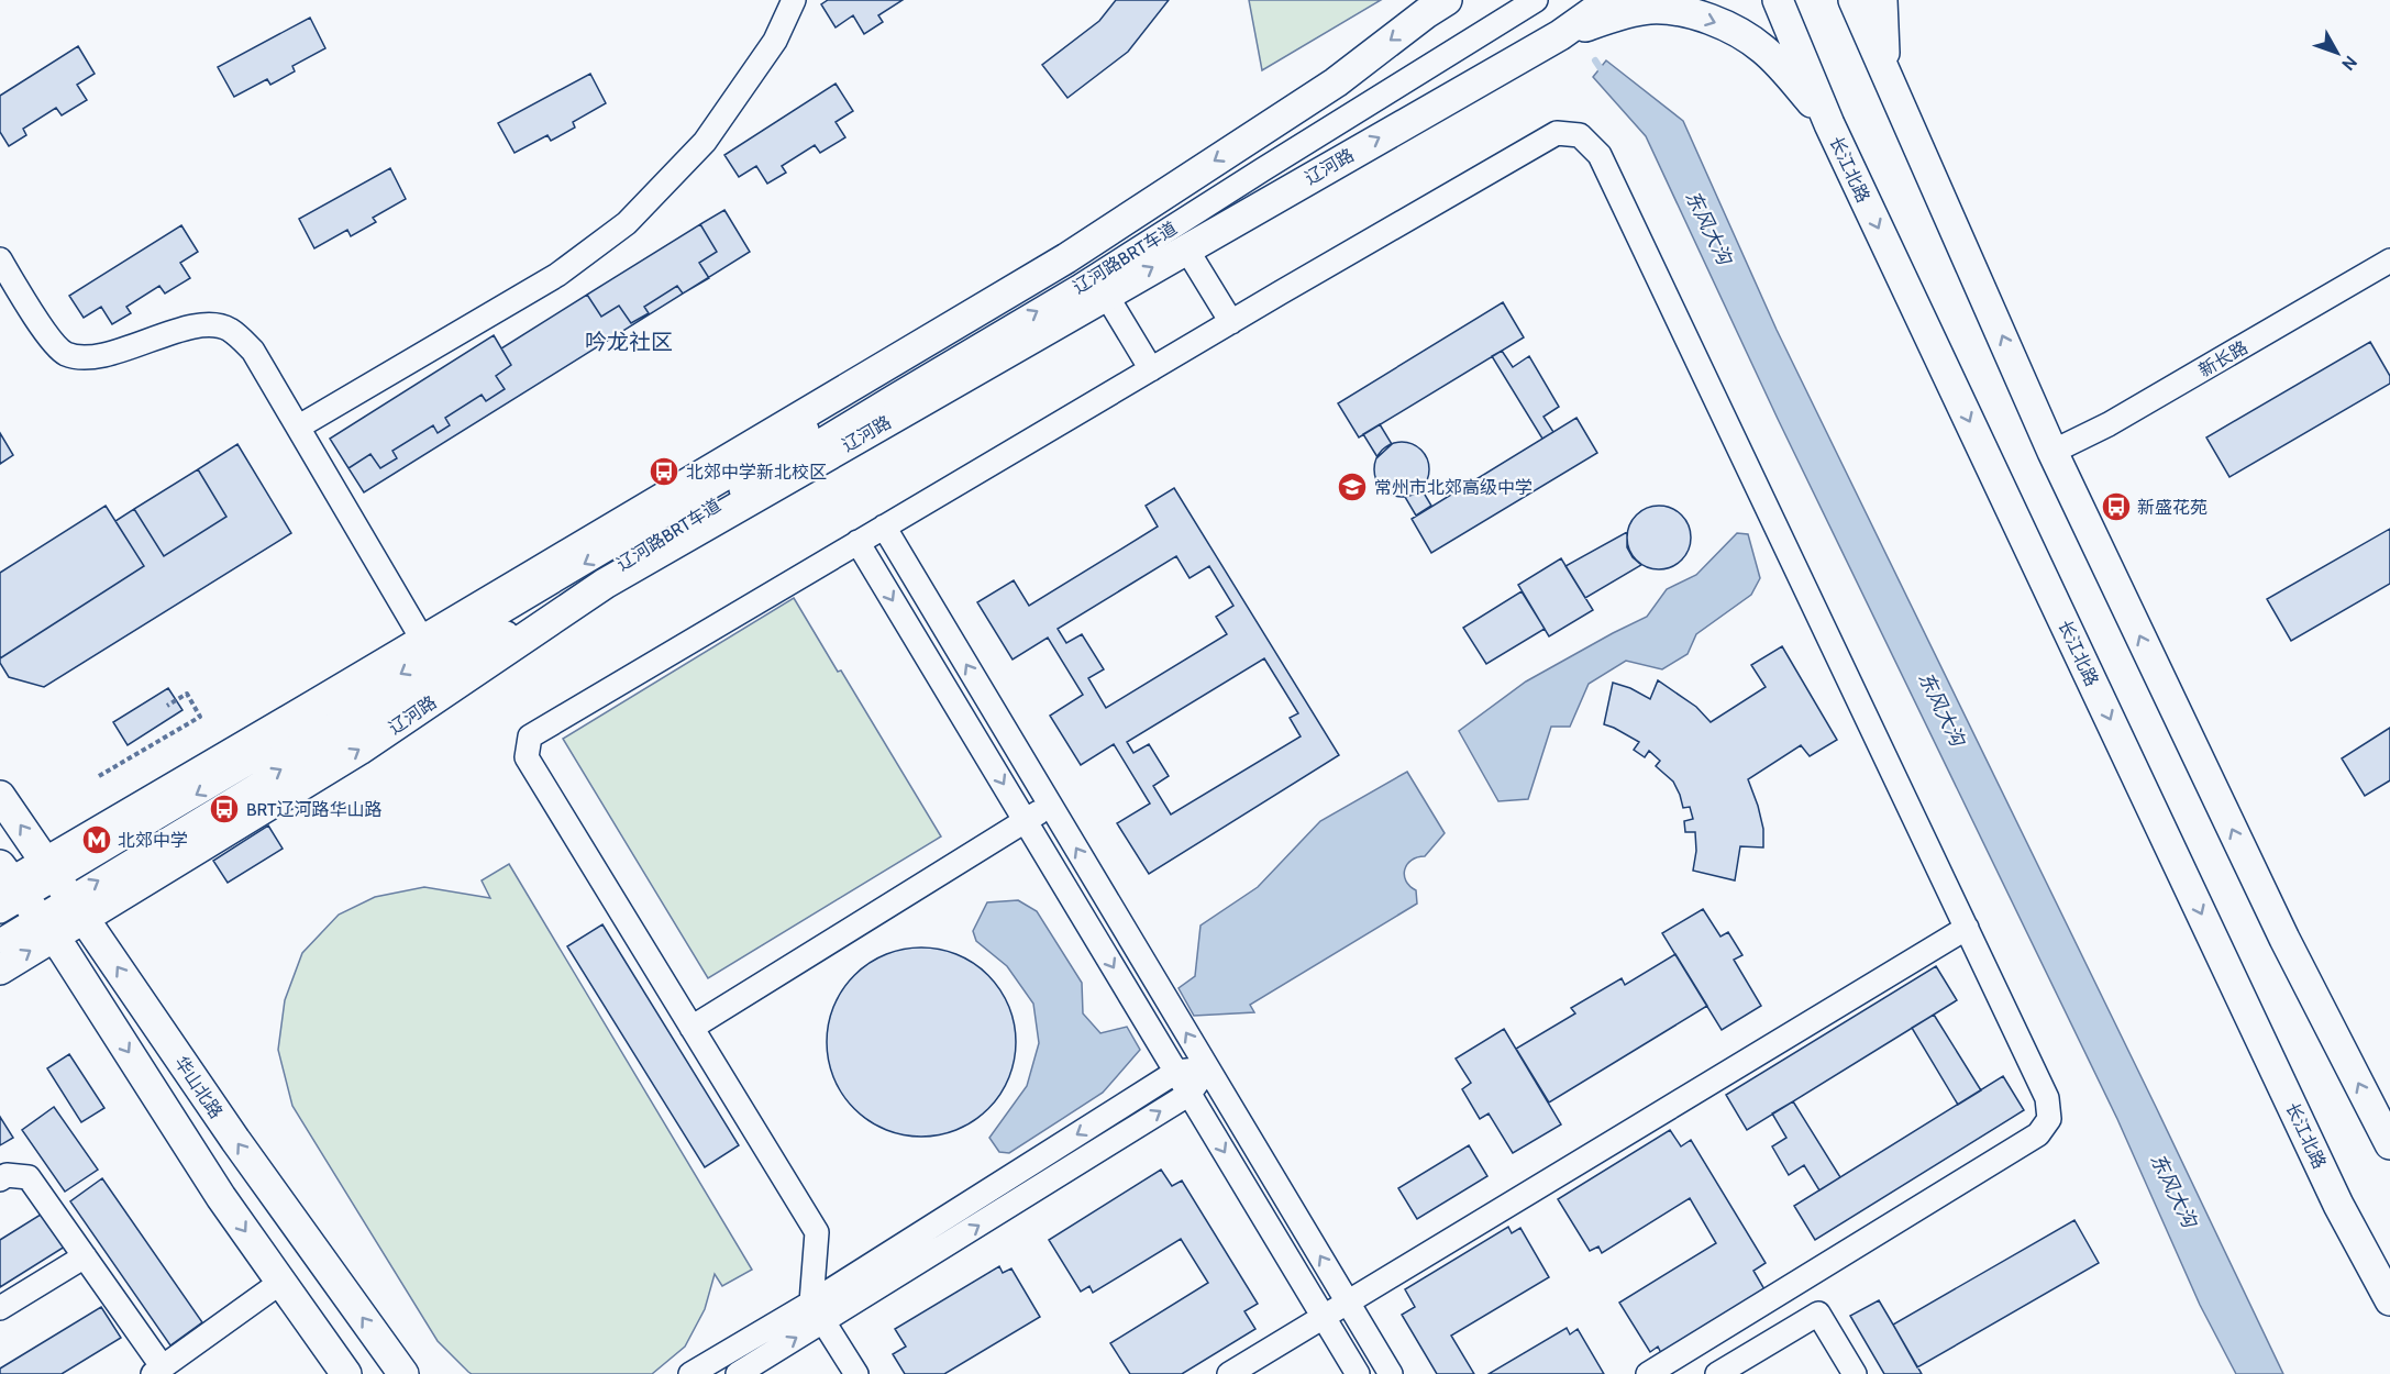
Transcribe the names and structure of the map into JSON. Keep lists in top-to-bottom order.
{
  "streets": {
    "main road": ["辽河路", "长江北路", "华山北路"],
    "street": ["辽河路BRT车道", "新长路"]
  },
  "crossings": [
    ["辽河路", "长江北路"],
    ["辽河路", "辽河路BRT车道"],
    ["辽河路", "华山北路"],
    ["辽河路BRT车道", "华山北路"]
  ],
  "districts": ["吟龙社区"],
  "water": ["东风大沟"],
  "places": {
    "bus stop": ["北郊中学新北校区", "新盛花苑", "BRT辽河路华山路"],
    "school or university": ["常州市北郊高级中学"],
    "metro station": ["北郊中学"]
  },
  "north": "bottom right"
}
